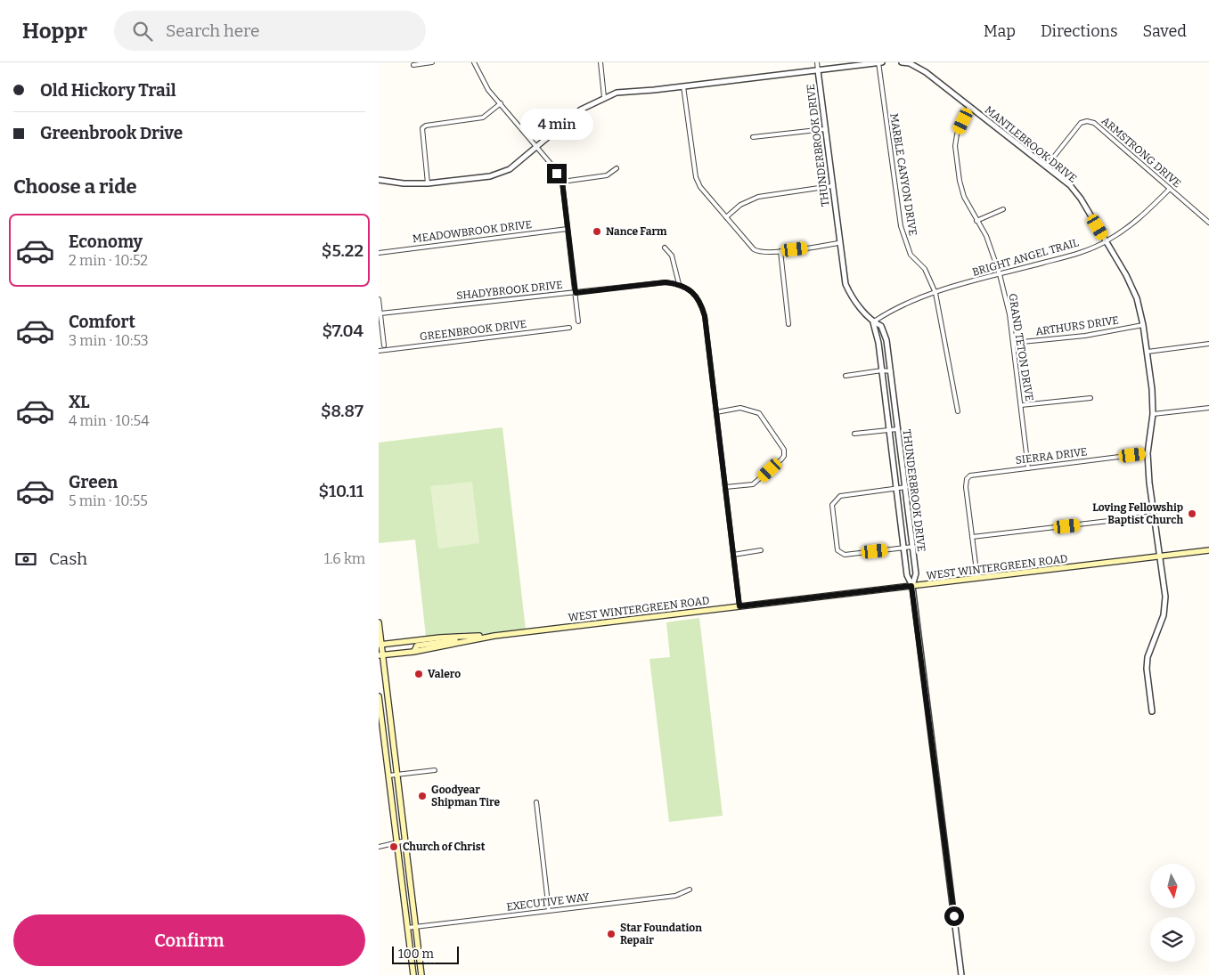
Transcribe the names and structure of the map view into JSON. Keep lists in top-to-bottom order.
{
  "streets": {
    "main road": ["WEST WINTERGREEN ROAD"],
    "street": [
      "MANTLEBROOK DRIVE",
      "THUNDERBROOK DRIVE",
      "ARMSTRONG DRIVE",
      "MARBLE CANYON DRIVE",
      "MEADOWBROOK DRIVE",
      "BRIGHT ANGEL TRAIL",
      "SHADYBROOK DRIVE",
      "ARTHURS DRIVE",
      "GREENBROOK DRIVE",
      "GRAND TETON DRIVE",
      "SIERRA DRIVE",
      "EXECUTIVE WAY"
    ]
  },
  "crossings": [
    ["MANTLEBROOK DRIVE", "ARMSTRONG DRIVE"],
    ["MANTLEBROOK DRIVE", "BRIGHT ANGEL TRAIL"],
    ["MANTLEBROOK DRIVE", "ARTHURS DRIVE"],
    ["MANTLEBROOK DRIVE", "GRAND TETON DRIVE"],
    ["MANTLEBROOK DRIVE", "SIERRA DRIVE"],
    ["MANTLEBROOK DRIVE", "WEST WINTERGREEN ROAD"],
    ["THUNDERBROOK DRIVE", "BRIGHT ANGEL TRAIL"],
    ["THUNDERBROOK DRIVE", "WEST WINTERGREEN ROAD"],
    ["ARMSTRONG DRIVE", "BRIGHT ANGEL TRAIL"],
    ["MARBLE CANYON DRIVE", "BRIGHT ANGEL TRAIL"],
    ["BRIGHT ANGEL TRAIL", "GRAND TETON DRIVE"],
    ["ARTHURS DRIVE", "GRAND TETON DRIVE"],
    ["GRAND TETON DRIVE", "SIERRA DRIVE"]
  ],
  "places": [
    "Nance Farm",
    "Loving Fellowship Baptist Church",
    "Valero",
    "Goodyear Shipman Tire",
    "Church of Christ",
    "Star Foundation Repair"
  ],
  "scale_bar": "100 m",
  "north": "bottom",
  "page": {
    "header": "Hoppr",
    "search": "Search here",
    "nav": ["Map", "Directions", "Saved"],
    "banner": ["Old Hickory Trail", "Greenbrook Drive"],
    "bubble": "4 min",
    "heading": "Choose a ride",
    "list": [
      {
        "name": "Economy",
        "note": "2 min · 10:52",
        "value": "$5.22"
      },
      {
        "name": "Comfort",
        "note": "3 min · 10:53",
        "value": "$7.04"
      },
      {
        "name": "XL",
        "note": "4 min · 10:54",
        "value": "$8.87"
      },
      {
        "name": "Green",
        "note": "5 min · 10:55",
        "value": "$10.11"
      }
    ],
    "pay": ["Cash", "1.6 km"],
    "buttons": "Confirm",
    "scale": "100 m"
  }
}
